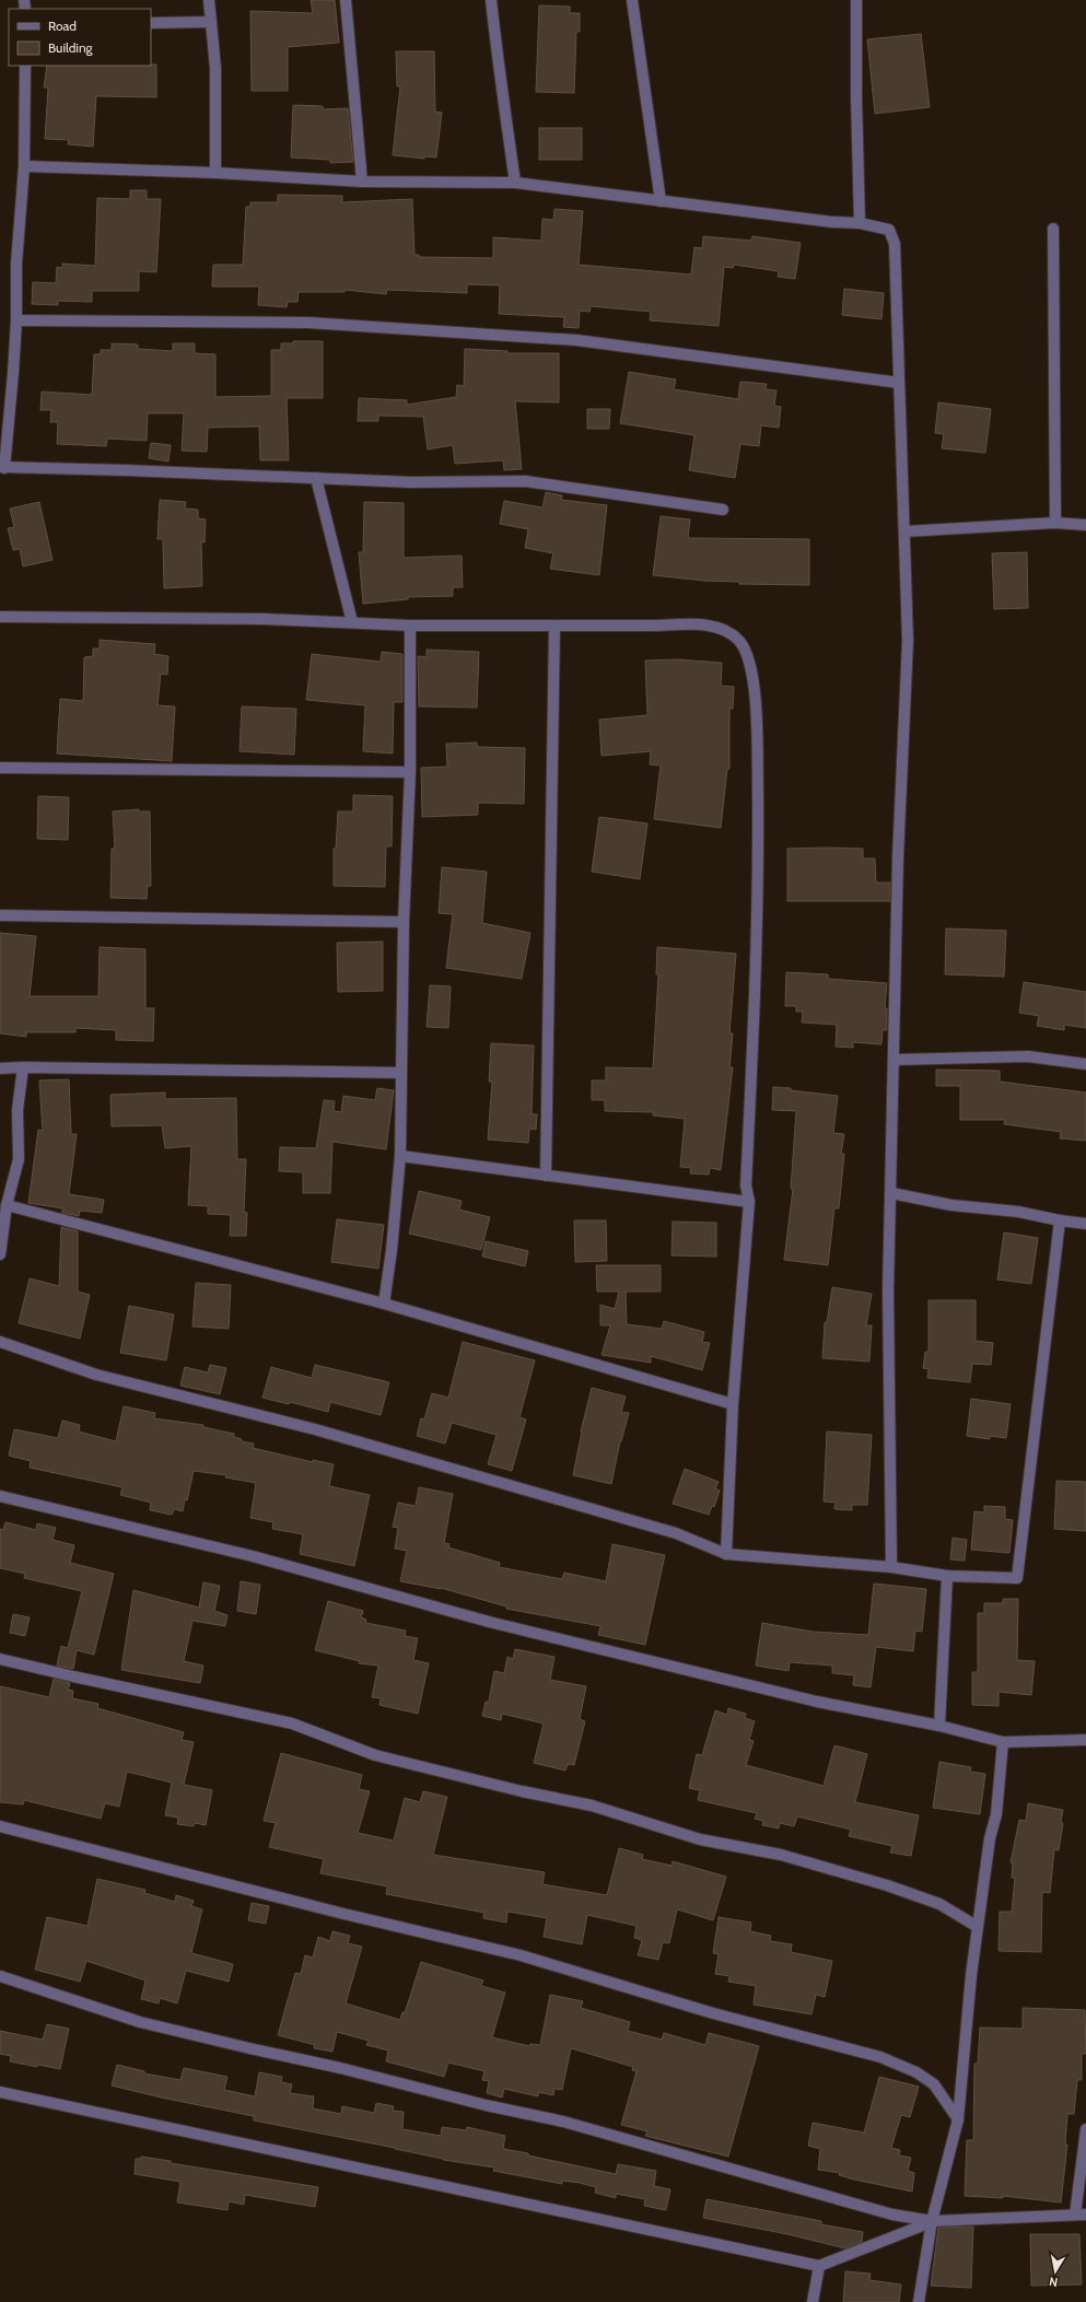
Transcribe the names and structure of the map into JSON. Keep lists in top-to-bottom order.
{
  "legend": ["Road", "Building"],
  "north": "bottom"
}
